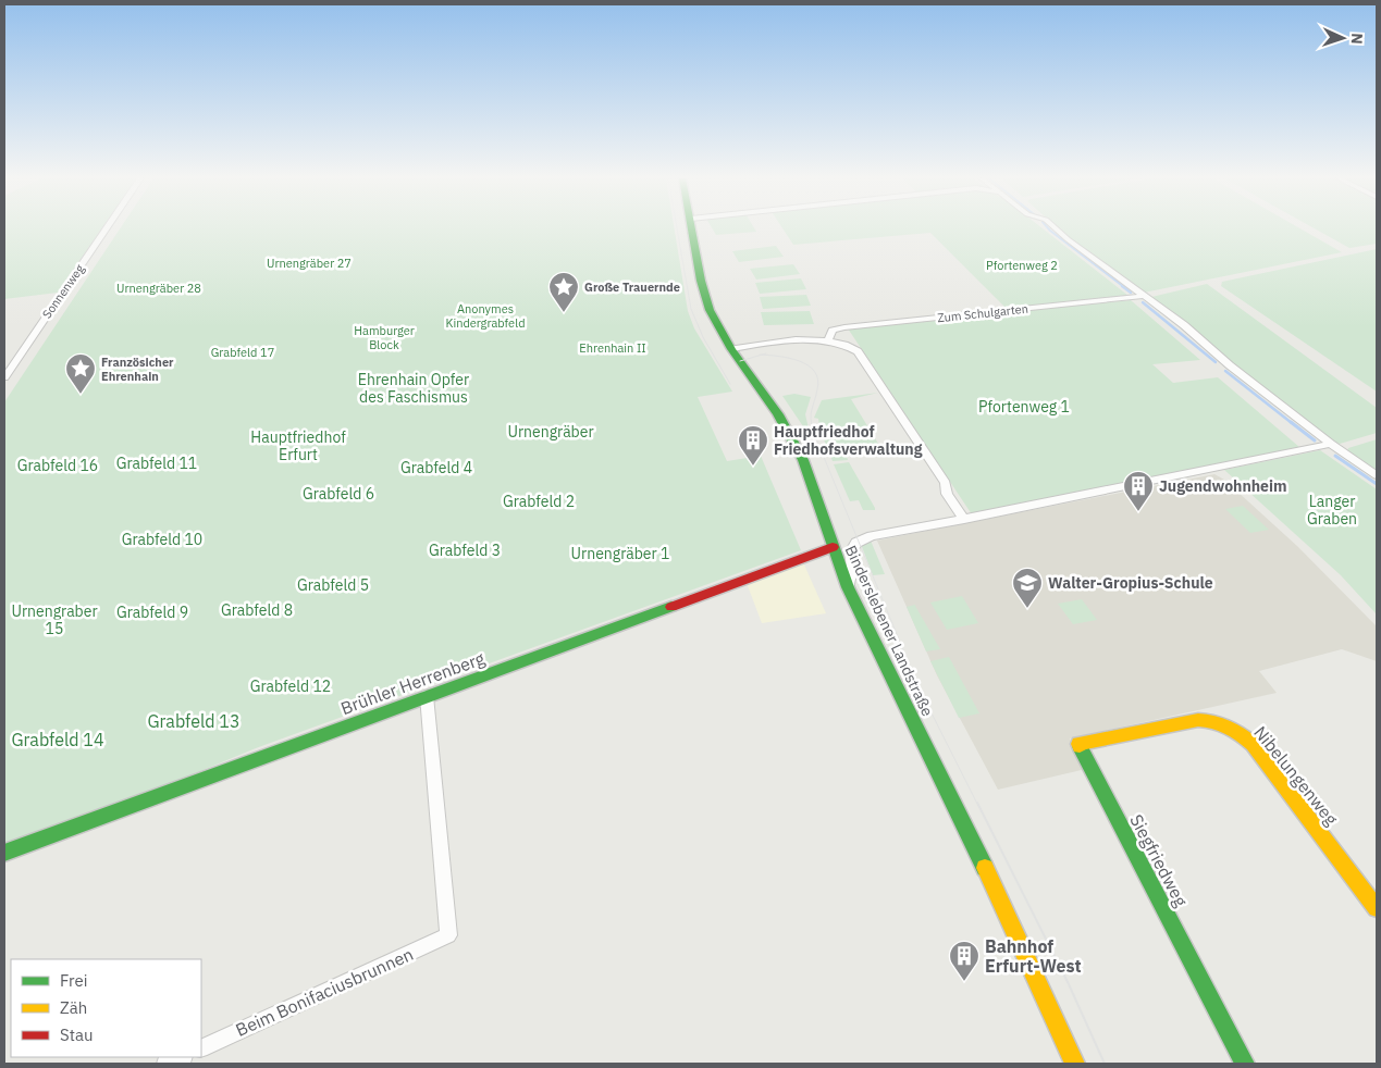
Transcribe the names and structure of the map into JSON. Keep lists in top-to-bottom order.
{
  "streets": {
    "main road": [
      "Binderslebener Landstraße",
      "Brühler Herrenberg",
      "Nibelungenweg",
      "Siegfriedweg"
    ],
    "street": ["Sonnenweg", "Zum Schulgarten", "Beim Bonifaciusbrunnen"]
  },
  "crossings": [
    ["Binderslebener Landstraße", "Brühler Herrenberg"],
    ["Brühler Herrenberg", "Beim Bonifaciusbrunnen"],
    ["Nibelungenweg", "Siegfriedweg"]
  ],
  "parks": [
    "Urnengräber 27",
    "Pfortenweg 2",
    "Urnengräber 28",
    "Anonymes Kindergrabfeld",
    "Hamburger Block",
    "Ehrenhain II",
    "Grabfeld 17",
    "Ehrenhain Opfer des Faschismus",
    "Pfortenweg 1",
    "Urnengräber",
    "Hauptfriedhof Erfurt",
    "Grabfeld 11",
    "Grabfeld 16",
    "Grabfeld 4",
    "Grabfeld 6",
    "Grabfeld 2",
    "Langer Graben",
    "Grabfeld 10",
    "Grabfeld 3",
    "Urnengräber 1",
    "Grabfeld 5",
    "Grabfeld 8",
    "Urnengraber 15",
    "Grabfeld 9",
    "Grabfeld 12",
    "Grabfeld 13",
    "Grabfeld 14"
  ],
  "places": {
    "place": ["Große Trauernde", "Französicher Ehrenhain"],
    "building": ["Hauptfriedhof Friedhofsverwaltung", "Jugendwohnheim", "Bahnhof Erfurt-West"],
    "school or university": ["Walter-Gropius-Schule"]
  },
  "legend": ["Frei", "Zäh", "Stau"],
  "north": "right"
}
